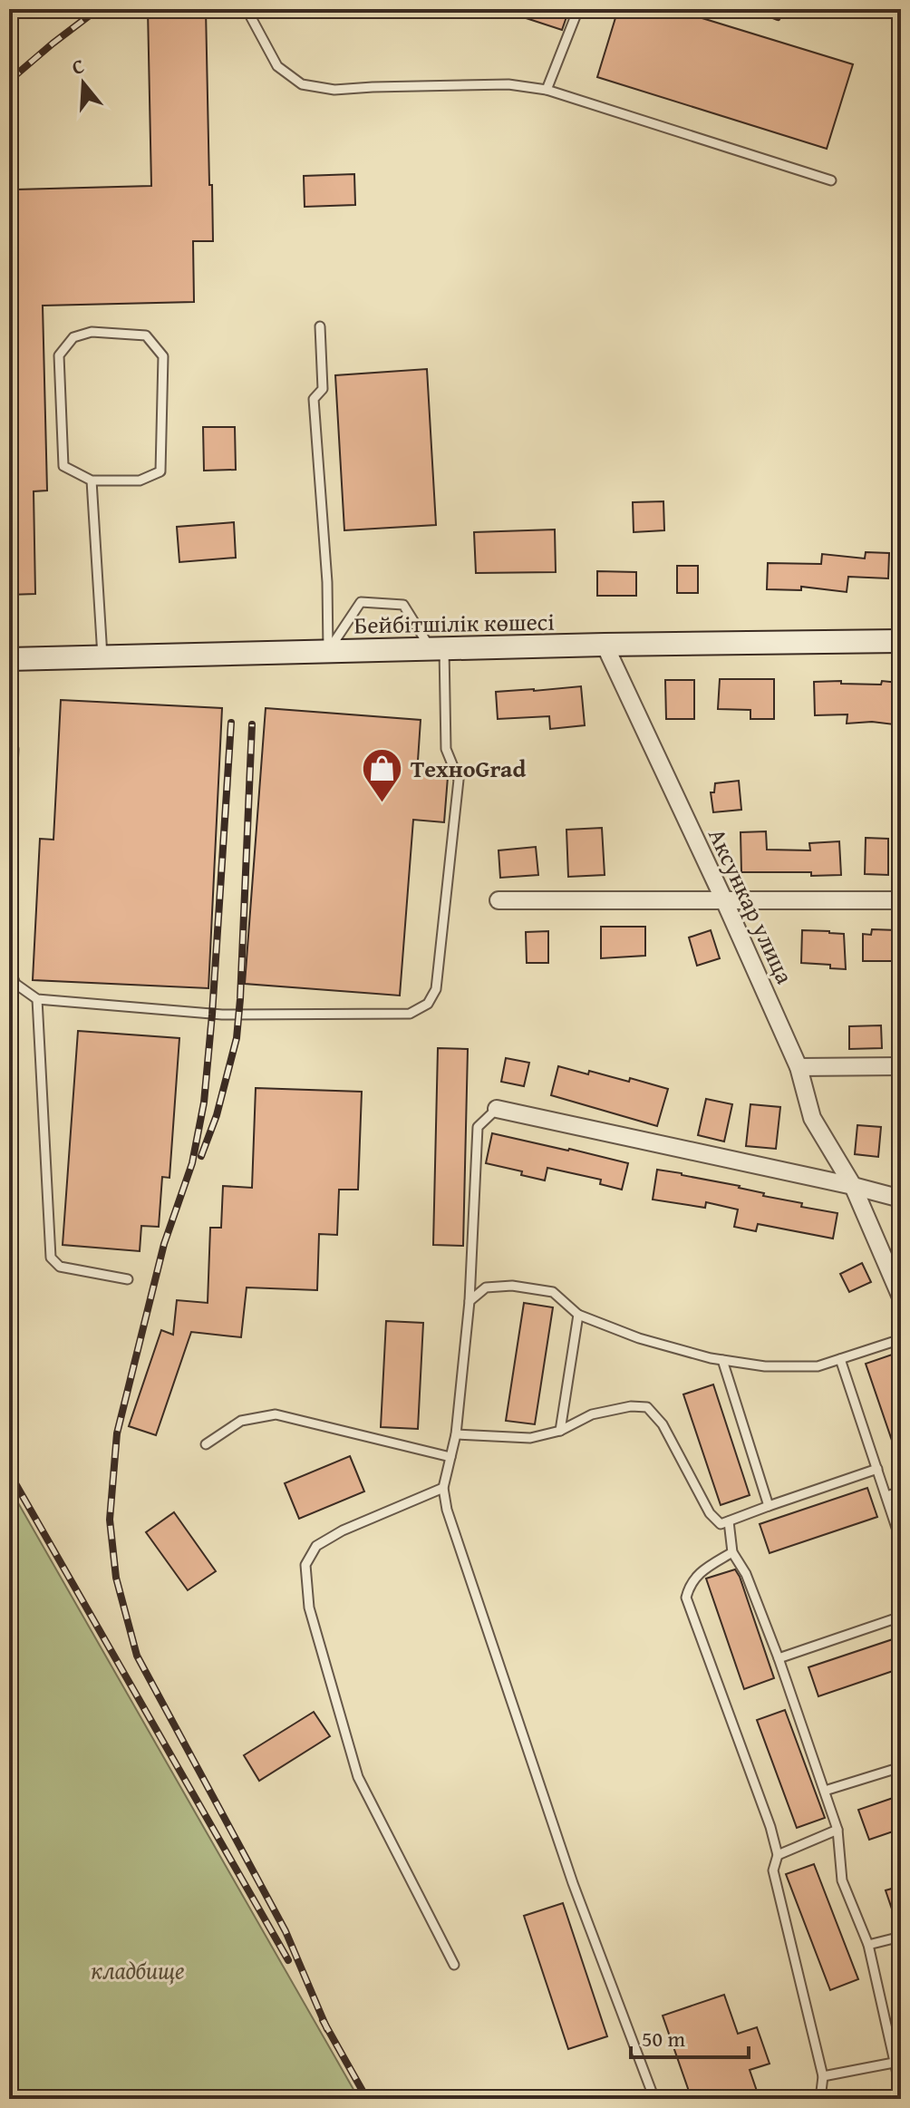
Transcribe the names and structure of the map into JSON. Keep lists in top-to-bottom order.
{
  "streets": {
    "street": ["Бейбітшілік көшесі", "Аксункар улица"]
  },
  "crossings": [
    ["Бейбітшілік көшесі", "Аксункар улица"]
  ],
  "parks": ["кладбище"],
  "places": {
    "shop": ["ТехноGrad"]
  },
  "scale_bar": "50 m",
  "north": "top"
}
